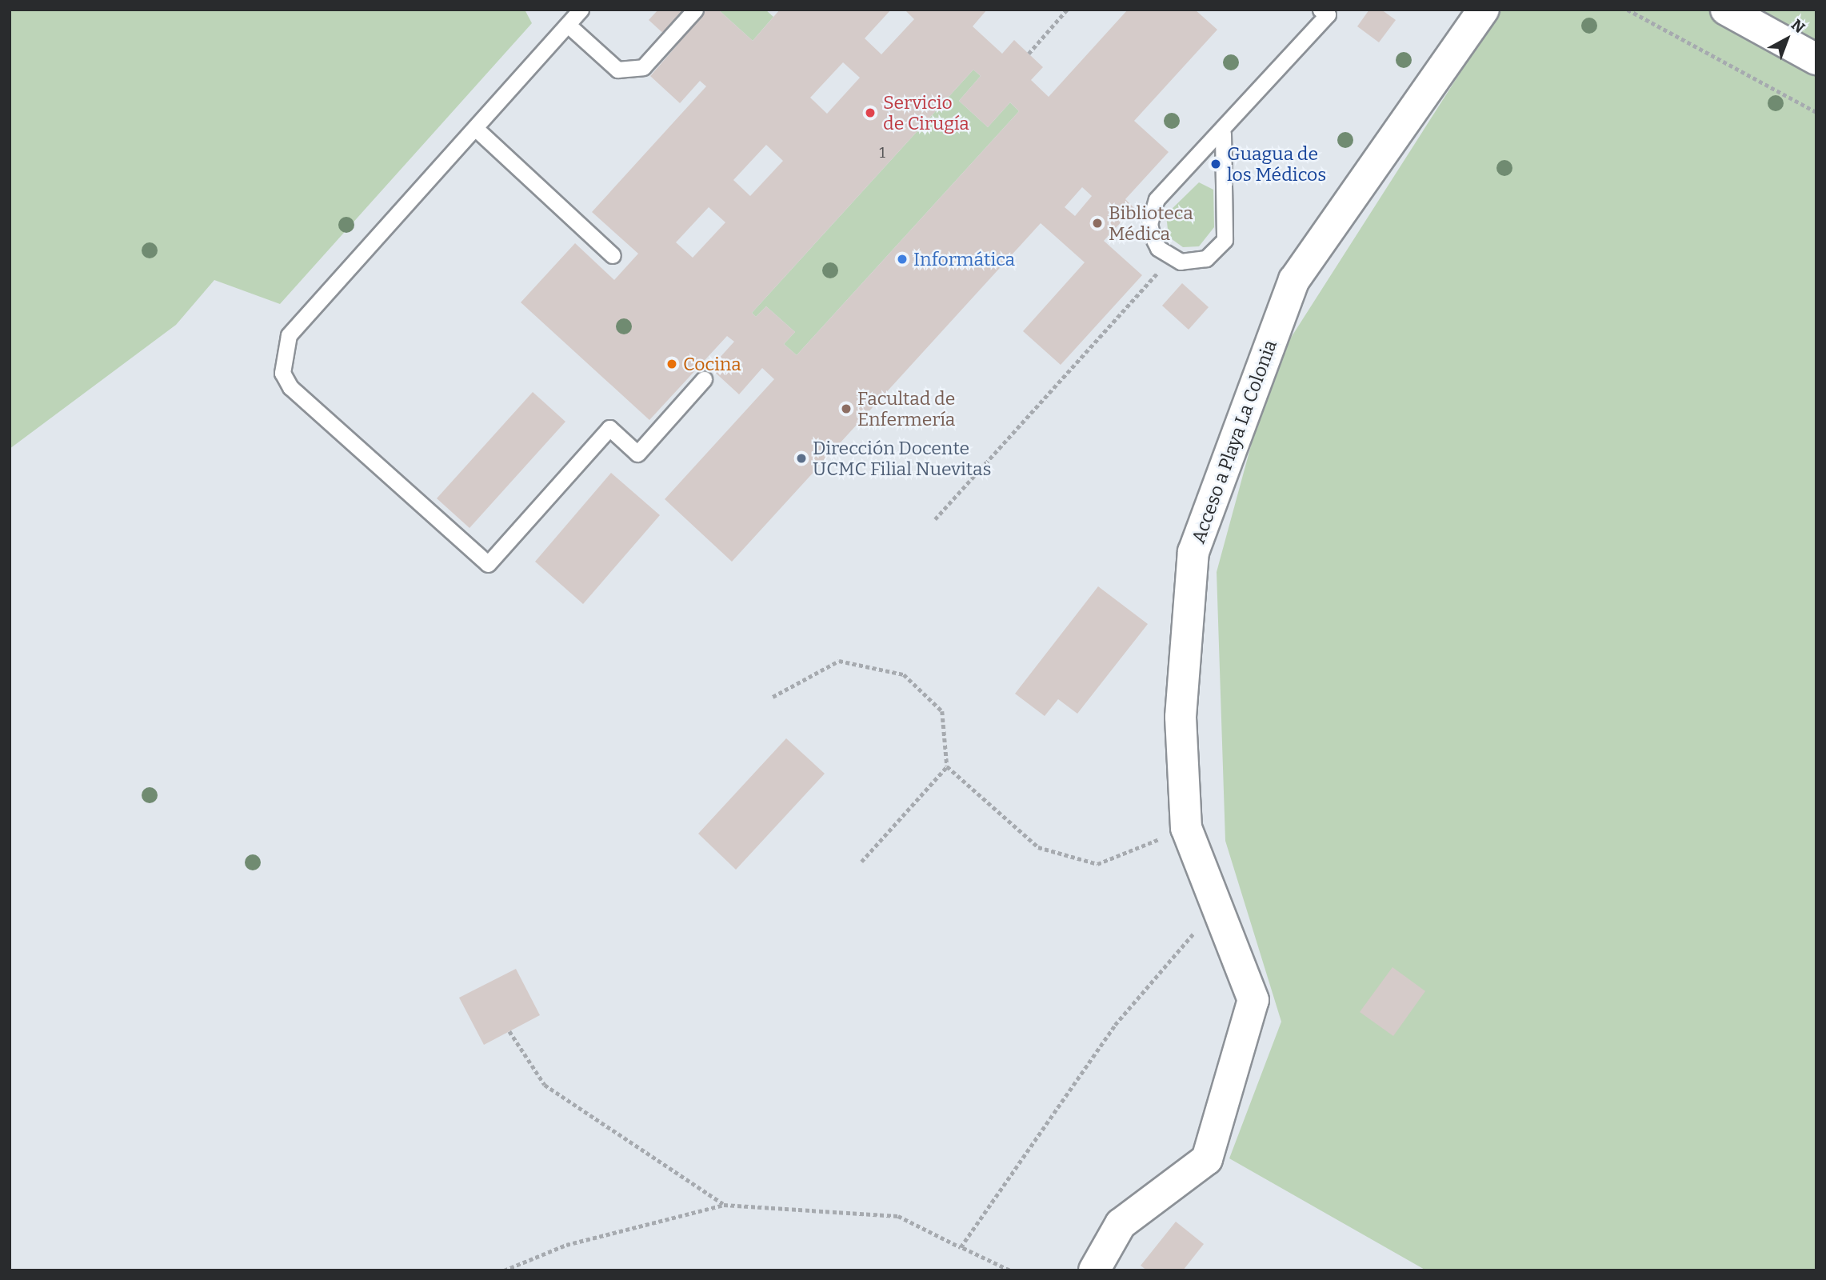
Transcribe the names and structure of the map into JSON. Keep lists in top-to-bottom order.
{
  "streets": {
    "main road": ["Acceso a Playa La Colonia"]
  },
  "places": [
    "Servicio de Cirugía",
    "Guagua de los Médicos",
    "Biblioteca Médica",
    "Informática",
    "Cocina",
    "Facultad de Enfermería",
    "Dirección Docente UCMC Filial Nuevitas"
  ],
  "house_numbers": ["1"],
  "north": "top right"
}
